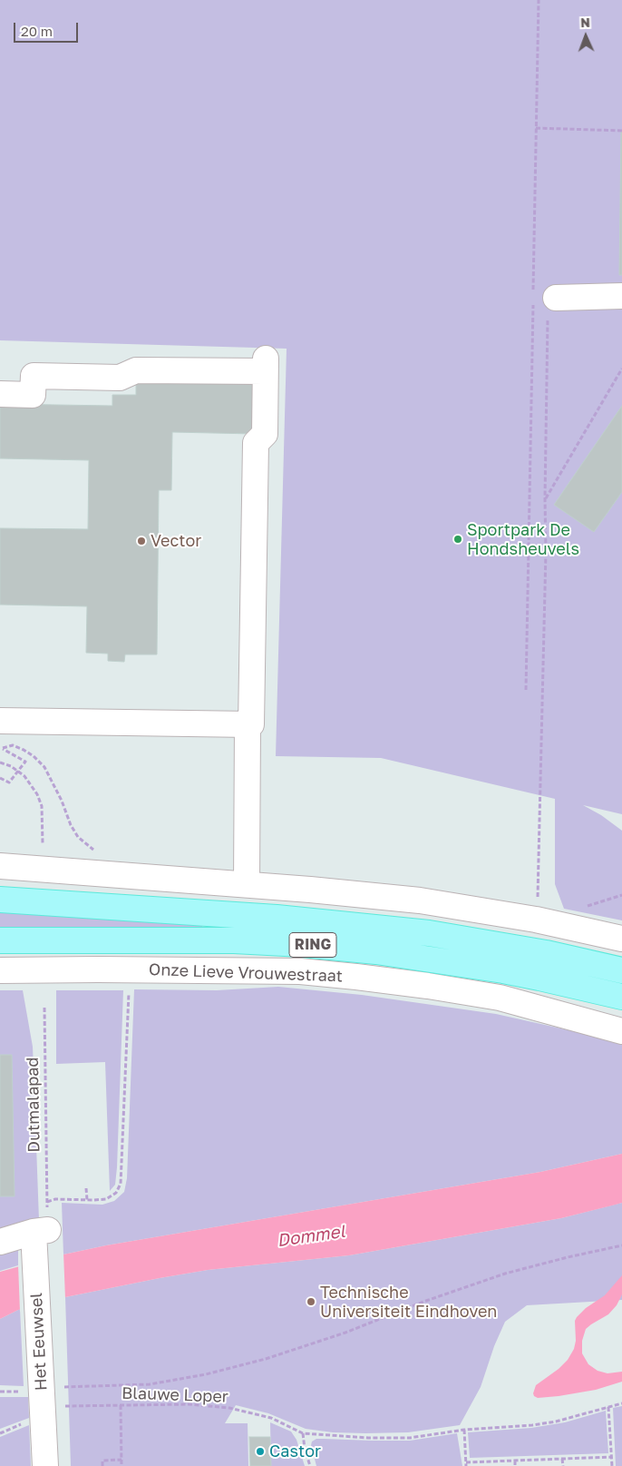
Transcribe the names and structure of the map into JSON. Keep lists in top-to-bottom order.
{
  "streets": {
    "main road": ["RING", "Onze Lieve Vrouwestraat"],
    "street": ["Het Eeuwsel"],
    "path": ["Dutmalapad", "Blauwe Loper"]
  },
  "crossings": [
    ["Het Eeuwsel", "Blauwe Loper"]
  ],
  "water": ["Dommel"],
  "places": [
    "Sportpark De Hondsheuvels",
    "Vector",
    "Technische Universiteit Eindhoven",
    "Castor"
  ],
  "scale_bar": "20 m",
  "north": "top"
}
